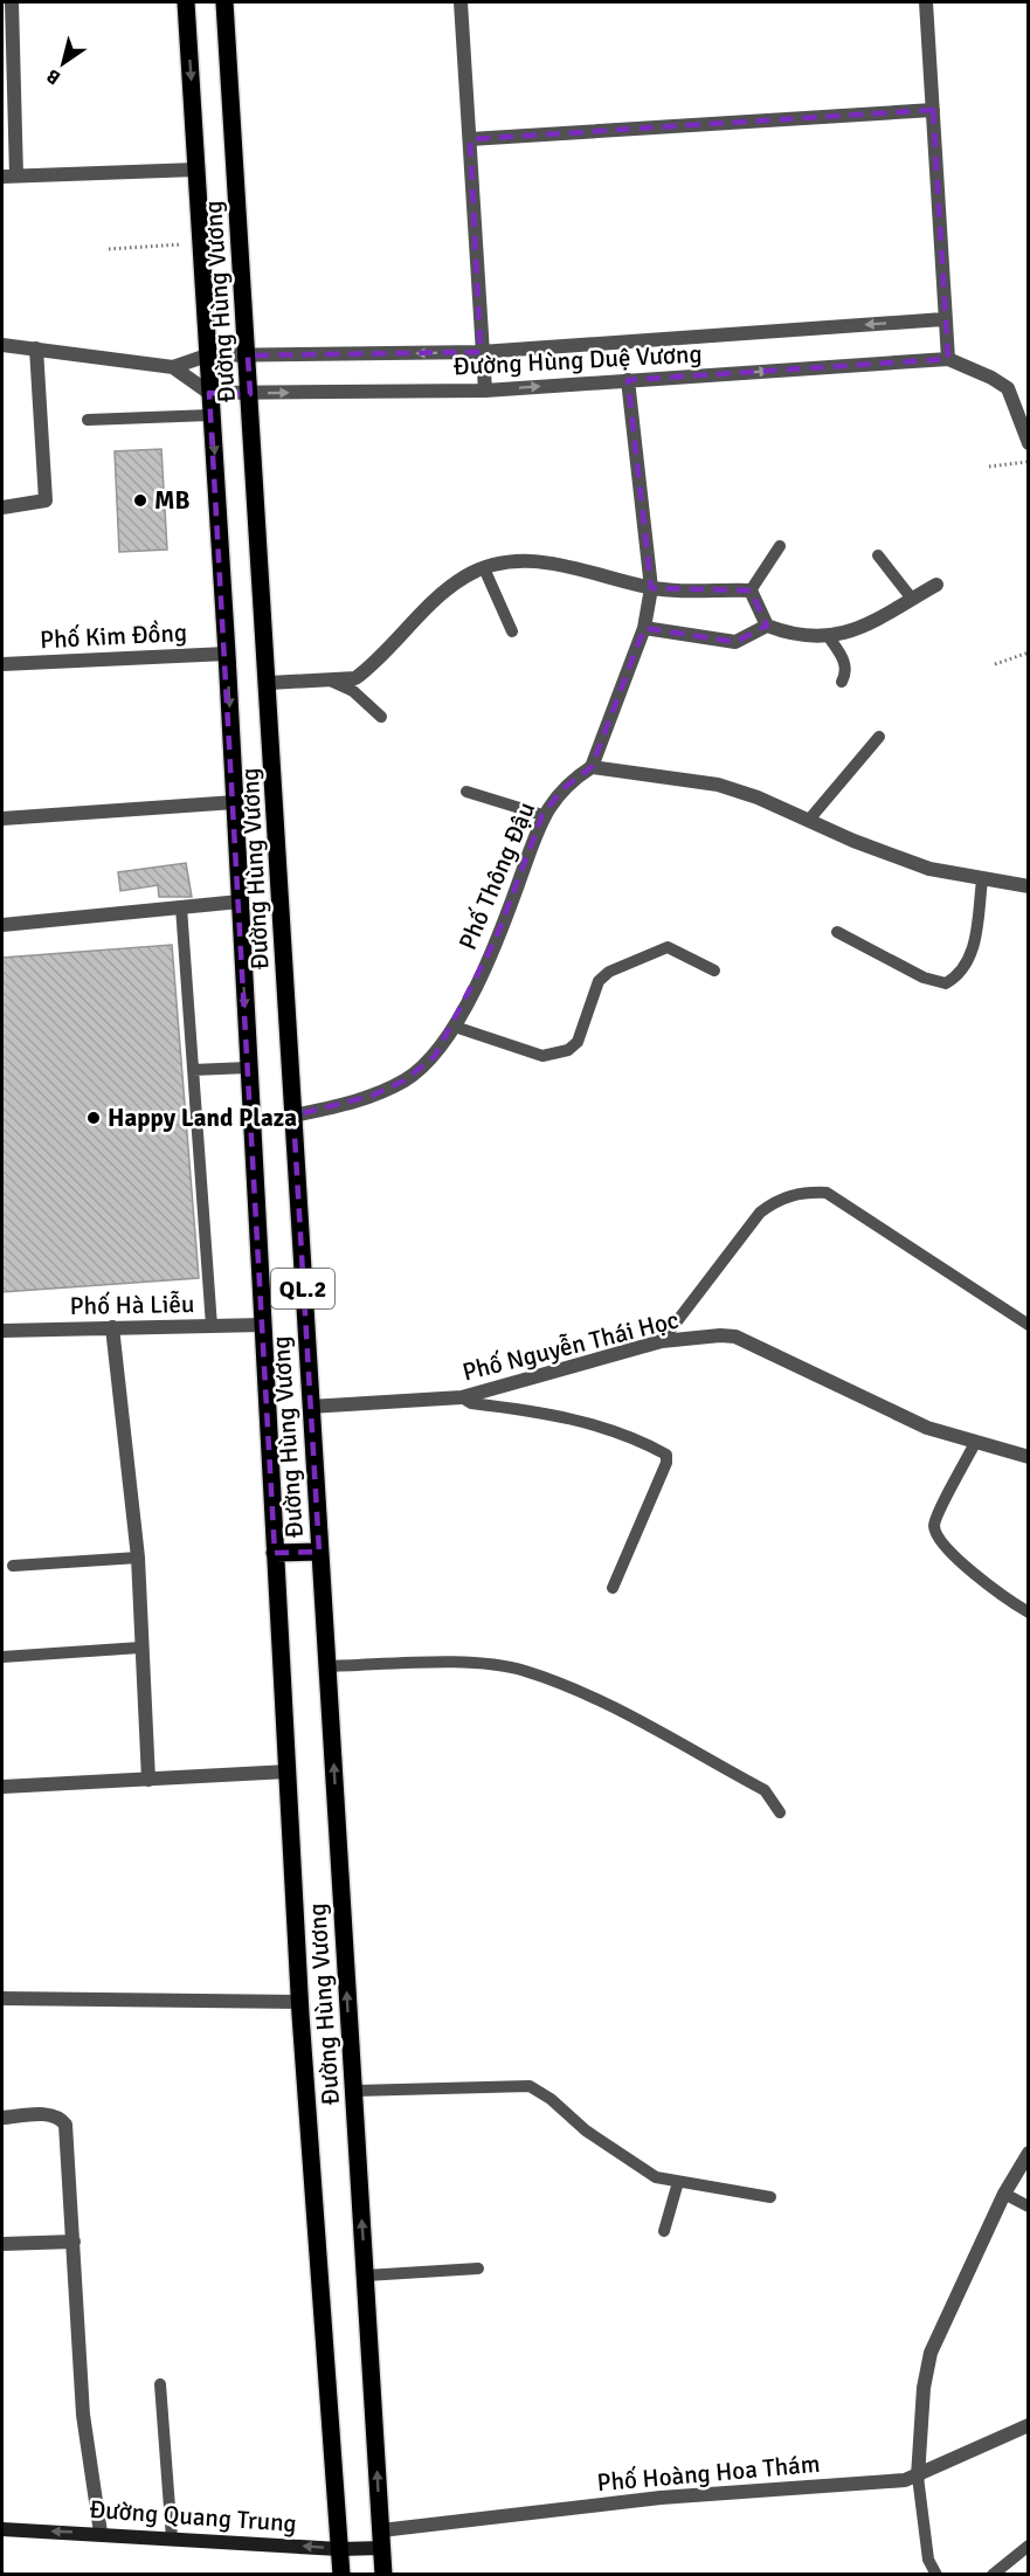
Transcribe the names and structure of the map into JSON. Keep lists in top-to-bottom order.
{
  "streets": {
    "main road": ["Đường Hùng Vương", "QL.2", "Đường Quang Trung"],
    "street": [
      "Đường Hùng Duệ Vương",
      "Phố Kim Đồng",
      "Phố Thông Đậu",
      "Phố Hà Liễu",
      "Phố Nguyễn Thái Học",
      "Phố Hoàng Hoa Thám"
    ]
  },
  "crossings": [
    ["Đường Hùng Vương", "Đường Hùng Duệ Vương"],
    ["Đường Hùng Vương", "Phố Kim Đồng"],
    ["Đường Hùng Vương", "Phố Thông Đậu"],
    ["Đường Hùng Vương", "Phố Hà Liễu"],
    ["Đường Hùng Vương", "Phố Nguyễn Thái Học"],
    ["Đường Hùng Vương", "Phố Hoàng Hoa Thám"],
    ["Đường Hùng Vương", "Đường Quang Trung"],
    ["Phố Hoàng Hoa Thám", "Đường Quang Trung"]
  ],
  "one_way": ["Đường Quang Trung"],
  "places": ["MB", "Happy Land Plaza"],
  "north": "bottom left"
}
